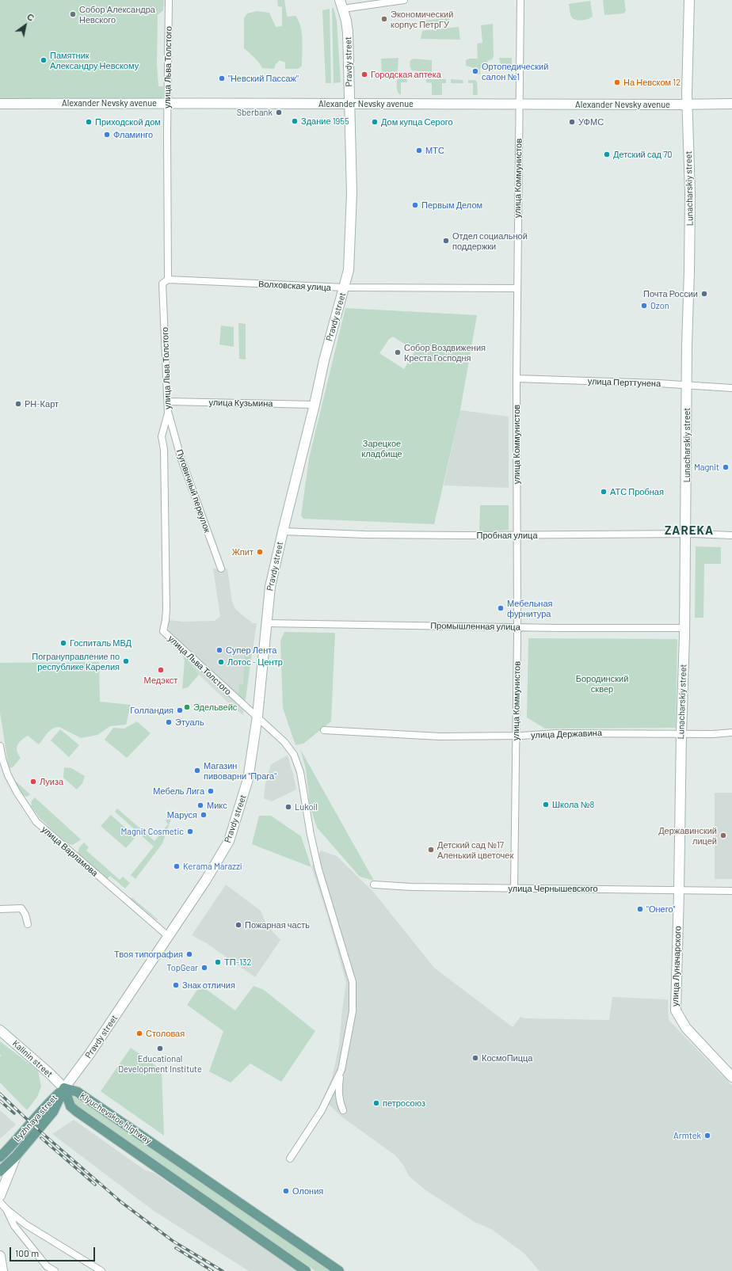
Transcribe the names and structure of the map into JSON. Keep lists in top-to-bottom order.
{
  "streets": {
    "main road": [
      "Pravdy street",
      "Alexander Nevsky avenue",
      "Lunacharskiy street",
      "улица Луначарского",
      "Kalinin street",
      "Lyzhnaya street",
      "Klyuchevskoe highway"
    ],
    "street": [
      "улица Льва Толстого",
      "улица Коммунистов",
      "Волховская улица",
      "улица Перттунена",
      "улица Кузьмина",
      "Пуговичный переулок",
      "Пробная улица",
      "Промышленная улица",
      "улица Державина",
      "улица Варламова",
      "улица Чернышевского"
    ]
  },
  "crossings": [
    ["Pravdy street", "улица Льва Толстого"],
    ["Pravdy street", "Alexander Nevsky avenue"],
    ["Pravdy street", "Волховская улица"],
    ["Pravdy street", "улица Кузьмина"],
    ["Pravdy street", "Пробная улица"],
    ["Pravdy street", "Промышленная улица"],
    ["Pravdy street", "улица Варламова"],
    ["Pravdy street", "Kalinin street"],
    ["Pravdy street", "Lyzhnaya street"],
    ["Pravdy street", "Klyuchevskoe highway"],
    ["улица Льва Толстого", "Alexander Nevsky avenue"],
    ["улица Льва Толстого", "Волховская улица"],
    ["улица Льва Толстого", "улица Кузьмина"],
    ["улица Льва Толстого", "Пуговичный переулок"],
    ["Alexander Nevsky avenue", "улица Коммунистов"],
    ["Alexander Nevsky avenue", "Lunacharskiy street"],
    ["улица Коммунистов", "Волховская улица"],
    ["улица Коммунистов", "улица Перттунена"],
    ["улица Коммунистов", "Пробная улица"],
    ["улица Коммунистов", "Промышленная улица"],
    ["улица Коммунистов", "улица Державина"],
    ["улица Коммунистов", "улица Чернышевского"],
    ["Lunacharskiy street", "улица Перттунена"],
    ["Lunacharskiy street", "Пробная улица"],
    ["Lunacharskiy street", "Промышленная улица"],
    ["Lunacharskiy street", "улица Державина"],
    ["Lunacharskiy street", "улица Чернышевского"],
    ["Lunacharskiy street", "улица Луначарского"],
    ["улица Чернышевского", "улица Луначарского"],
    ["Kalinin street", "Lyzhnaya street"],
    ["Kalinin street", "Klyuchevskoe highway"],
    ["Lyzhnaya street", "Klyuchevskoe highway"]
  ],
  "districts": ["ZAREKA"],
  "parks": ["Зарецкое кладбище", "Бородинский сквер"],
  "places": [
    "Собор Александра Невского",
    "Экономический корпус ПетрГУ",
    "Памятник Александру Невскому",
    "Ортопедический салон №1",
    "Городская аптека",
    "\"Невский Пассаж\"",
    "На Невском 12",
    "Sberbank",
    "Здание 1955",
    "Приходской дом",
    "Дом купца Серого",
    "УФМС",
    "Фламинго",
    "МТС",
    "Детский сад 70",
    "Первым Делом",
    "Отдел социальной поддержки",
    "Почта России",
    "Ozon",
    "Собор Воздвижения Креста Господня",
    "РН-Карт",
    "Magnit",
    "АТС Пробная",
    "Жпит",
    "Мебельная фурнитура",
    "Госпиталь МВД",
    "Супер Лента",
    "Погрануправление по республике Карелия",
    "Лотос - Центр",
    "Медэкст",
    "Эдельвейс",
    "Голландия",
    "Этуаль",
    "Магазин пивоварни \"Прага\"",
    "Луиза",
    "Мебель Лига",
    "Школа №8",
    "Микс",
    "Lukoil",
    "Маруся",
    "Magnit Cosmetic",
    "Державинский лицей",
    "Детский сад №17 Аленький цветочек",
    "Kerama Marazzi",
    "\"Онего\"",
    "Пожарная часть",
    "Твоя типография",
    "ТП-132",
    "TopGear",
    "Знак отличия",
    "Столовая",
    "Educational Development Institute",
    "КосмоПицца",
    "петросоюз",
    "Armtek",
    "Олония"
  ],
  "scale_bar": "100 m",
  "north": "top right"
}
